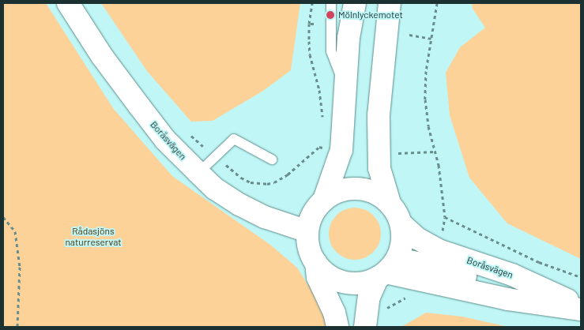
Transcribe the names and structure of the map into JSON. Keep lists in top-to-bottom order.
{
  "streets": {
    "street": ["Boråsvägen"]
  },
  "parks": ["Rådasjöns naturreservat"],
  "places": ["Mölnlyckemotet"]
}
